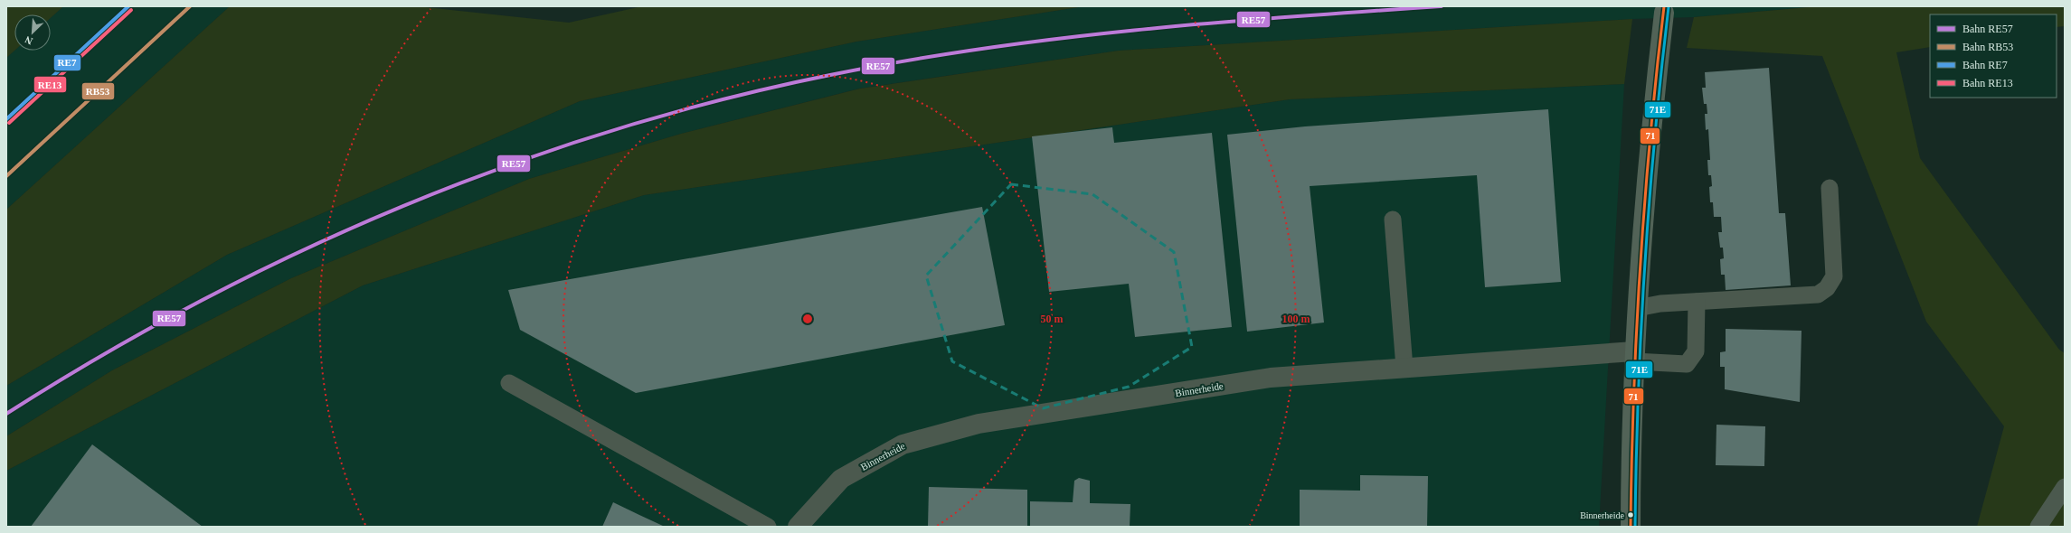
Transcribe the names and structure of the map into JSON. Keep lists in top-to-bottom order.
{
  "streets": {
    "street": ["Binnerheide"]
  },
  "places": ["Binnerheide"],
  "lines": [
    "rail line RE57",
    "rail line RB53",
    "rail line RE7",
    "transit line 71",
    "transit line 71E",
    "rail line RE13"
  ],
  "legend": [
    "Bahn RE57",
    "Bahn RB53",
    "Bahn RE7",
    "Bahn RE13"
  ],
  "north": "bottom left",
  "rings": ["50 m", "100 m"]
}
